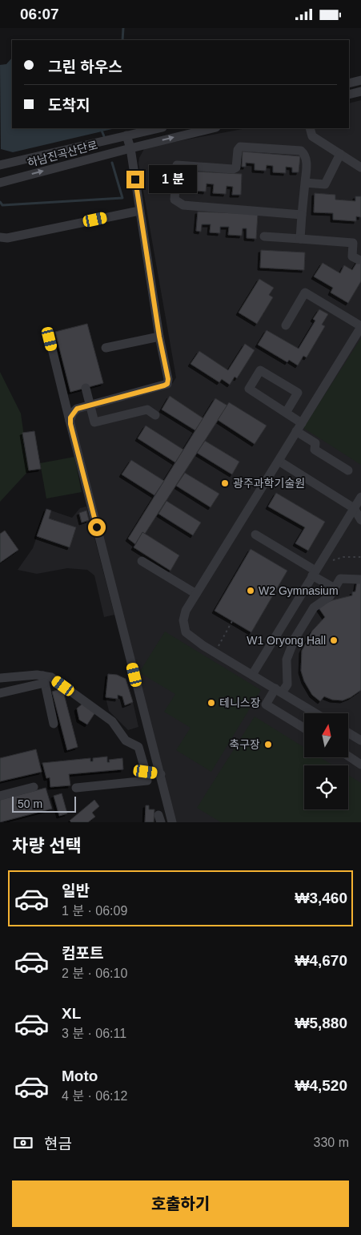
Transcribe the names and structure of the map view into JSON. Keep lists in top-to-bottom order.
{
  "streets": {
    "street": ["하남진곡산단로"]
  },
  "places": [
    "광주과학기술원",
    "W2 Gymnasium",
    "W1 Oryong Hall",
    "테니스장",
    "축구장"
  ],
  "scale_bar": "50 m",
  "north": "top",
  "page": {
    "status": "06:07",
    "banner": ["그린 하우스", "도착지"],
    "bubble": "1 분",
    "scale": "50 m",
    "heading": "차량 선택",
    "list": [
      {
        "name": "일반",
        "note": "1 분 · 06:09",
        "value": "₩3,460"
      },
      {
        "name": "컴포트",
        "note": "2 분 · 06:10",
        "value": "₩4,670"
      },
      {
        "name": "XL",
        "note": "3 분 · 06:11",
        "value": "₩5,880"
      },
      {
        "name": "Moto",
        "note": "4 분 · 06:12",
        "value": "₩4,520"
      }
    ],
    "pay": ["현금", "330 m"],
    "buttons": "호출하기"
  }
}
